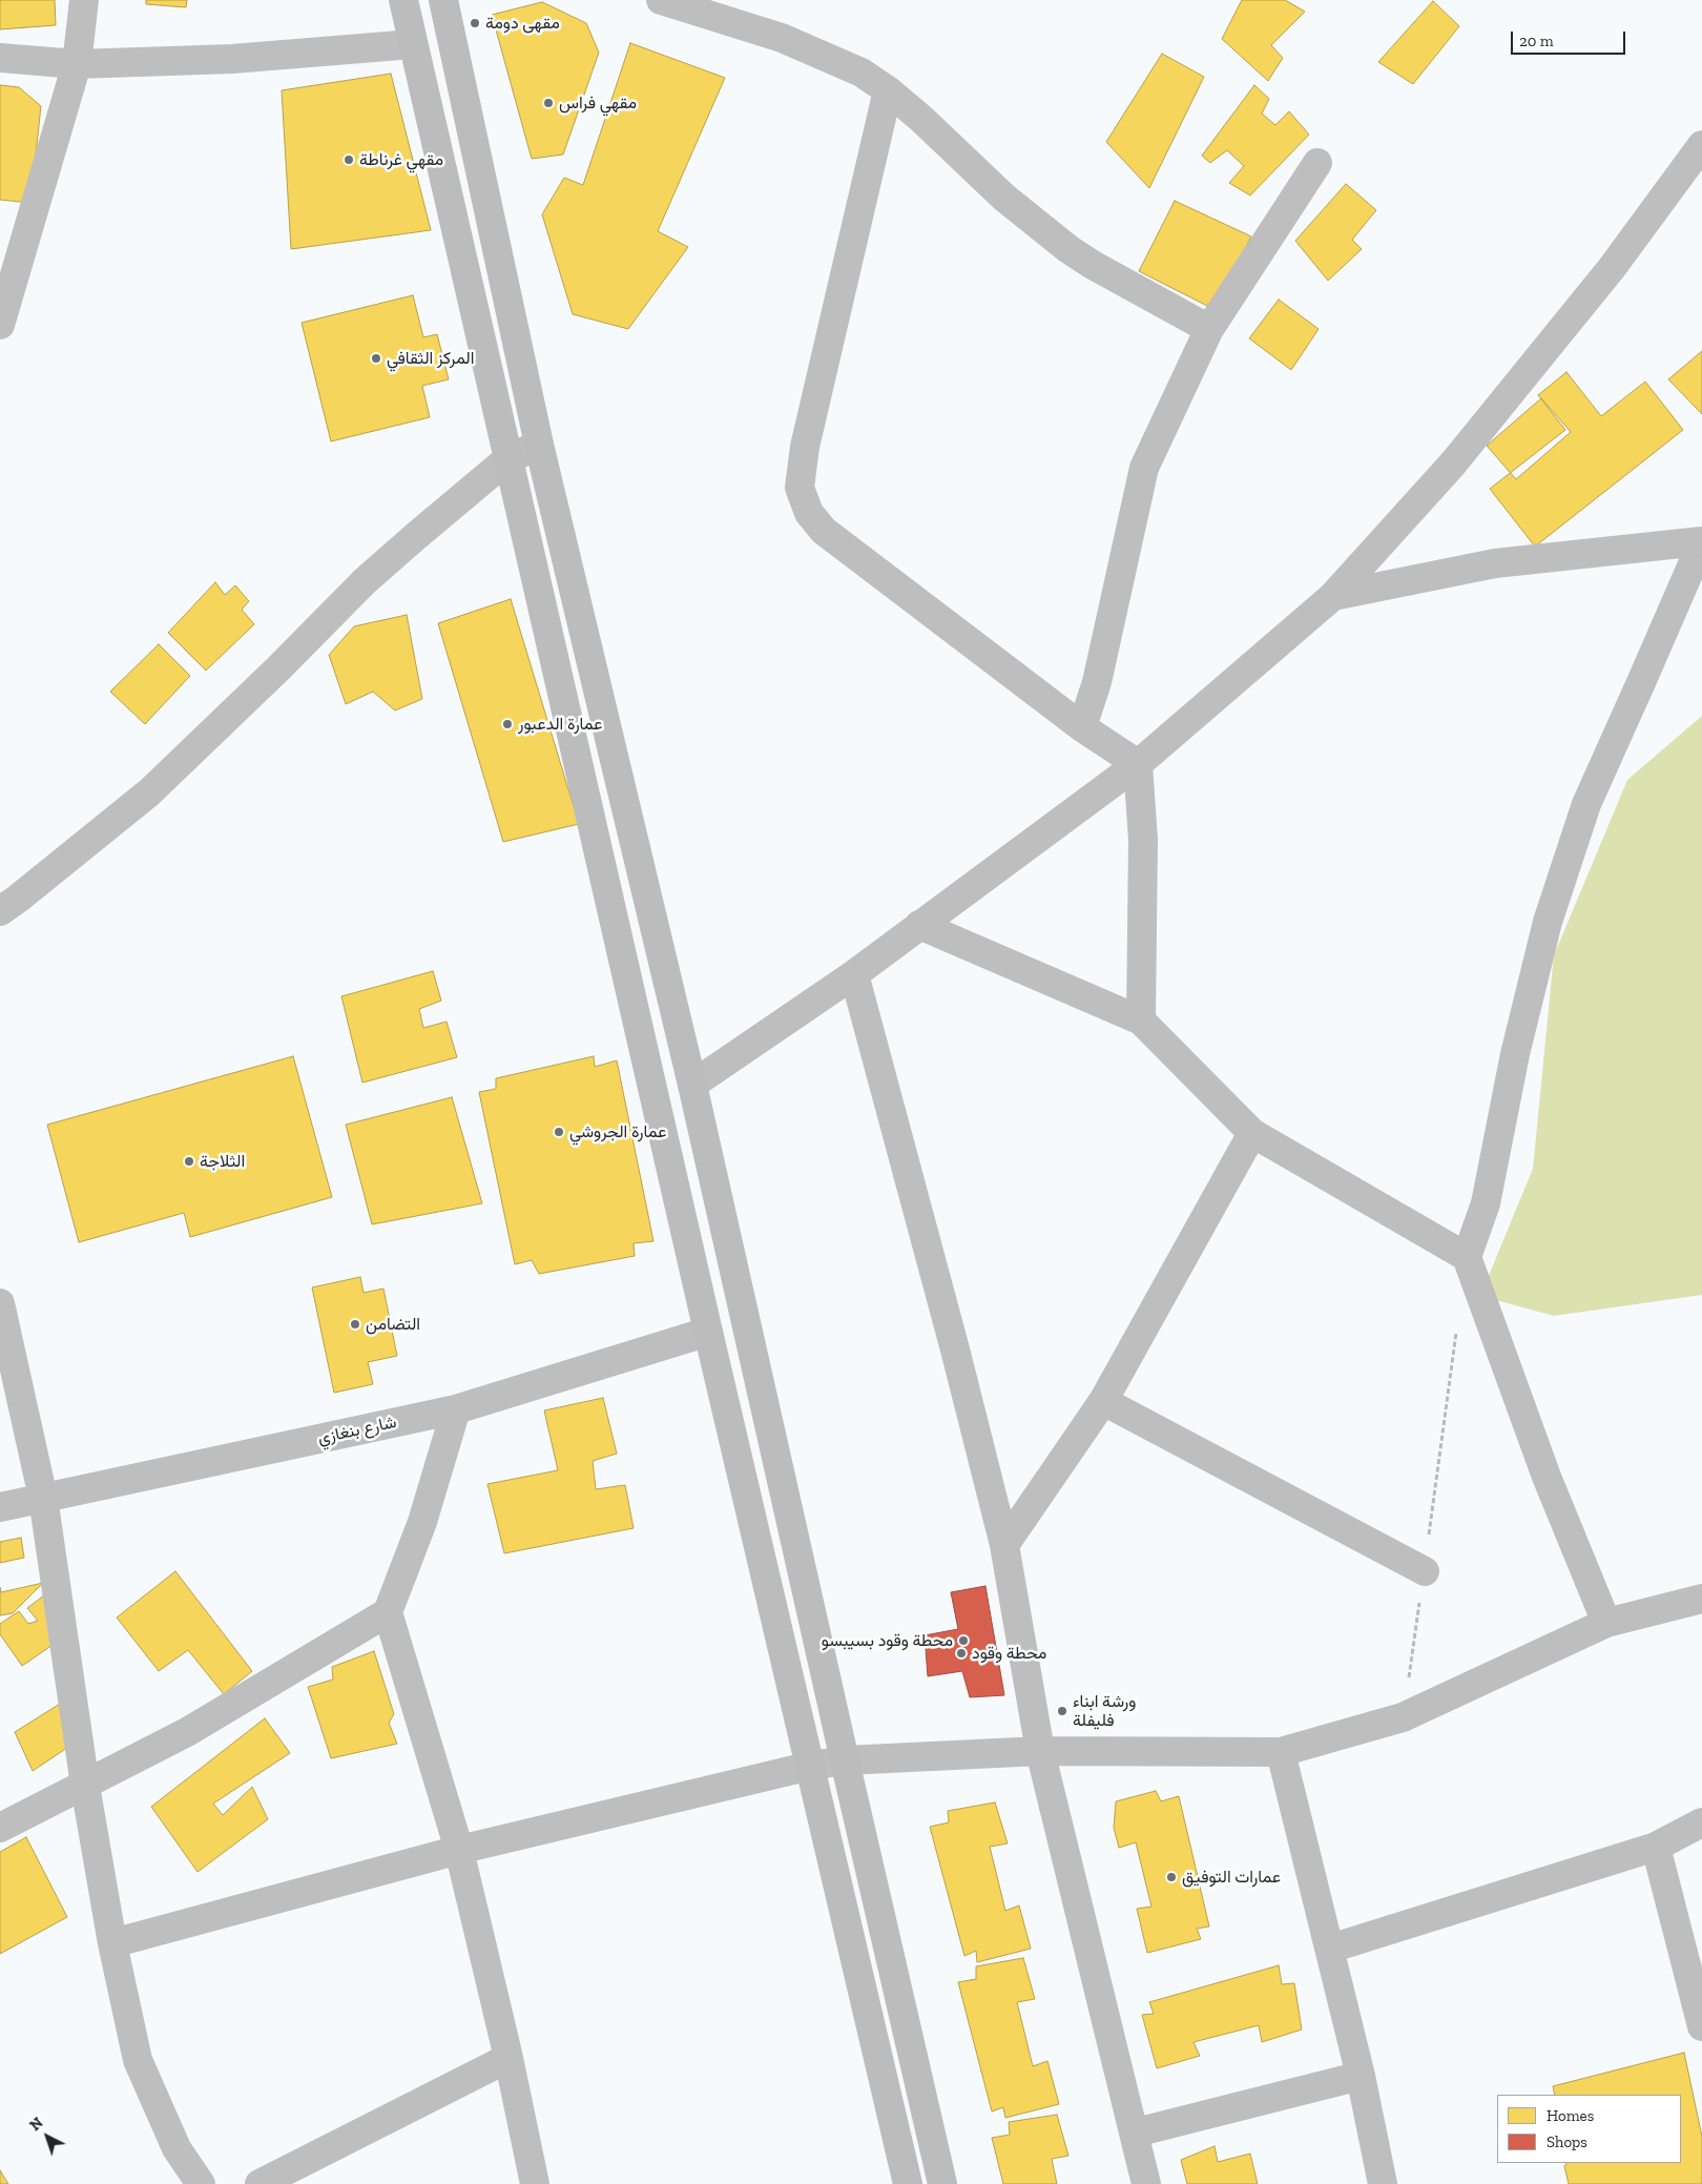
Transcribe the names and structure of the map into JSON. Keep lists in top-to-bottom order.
{
  "streets": {
    "street": ["شارع بنغازي"]
  },
  "places": [
    "مقهى دومة",
    "مقهي فراس",
    "مقهي غرناطة",
    "المركز الثقافي",
    "عمارة الدعبور",
    "عمارة الجروشي",
    "الثلاجة",
    "التضامن",
    "محطة وقود بسيبسو",
    "محطة وقود",
    "ورشة ابناء فليفلة",
    "عمارات التوفيق"
  ],
  "legend": ["Homes", "Shops"],
  "scale_bar": "20 m",
  "north": "top left"
}
